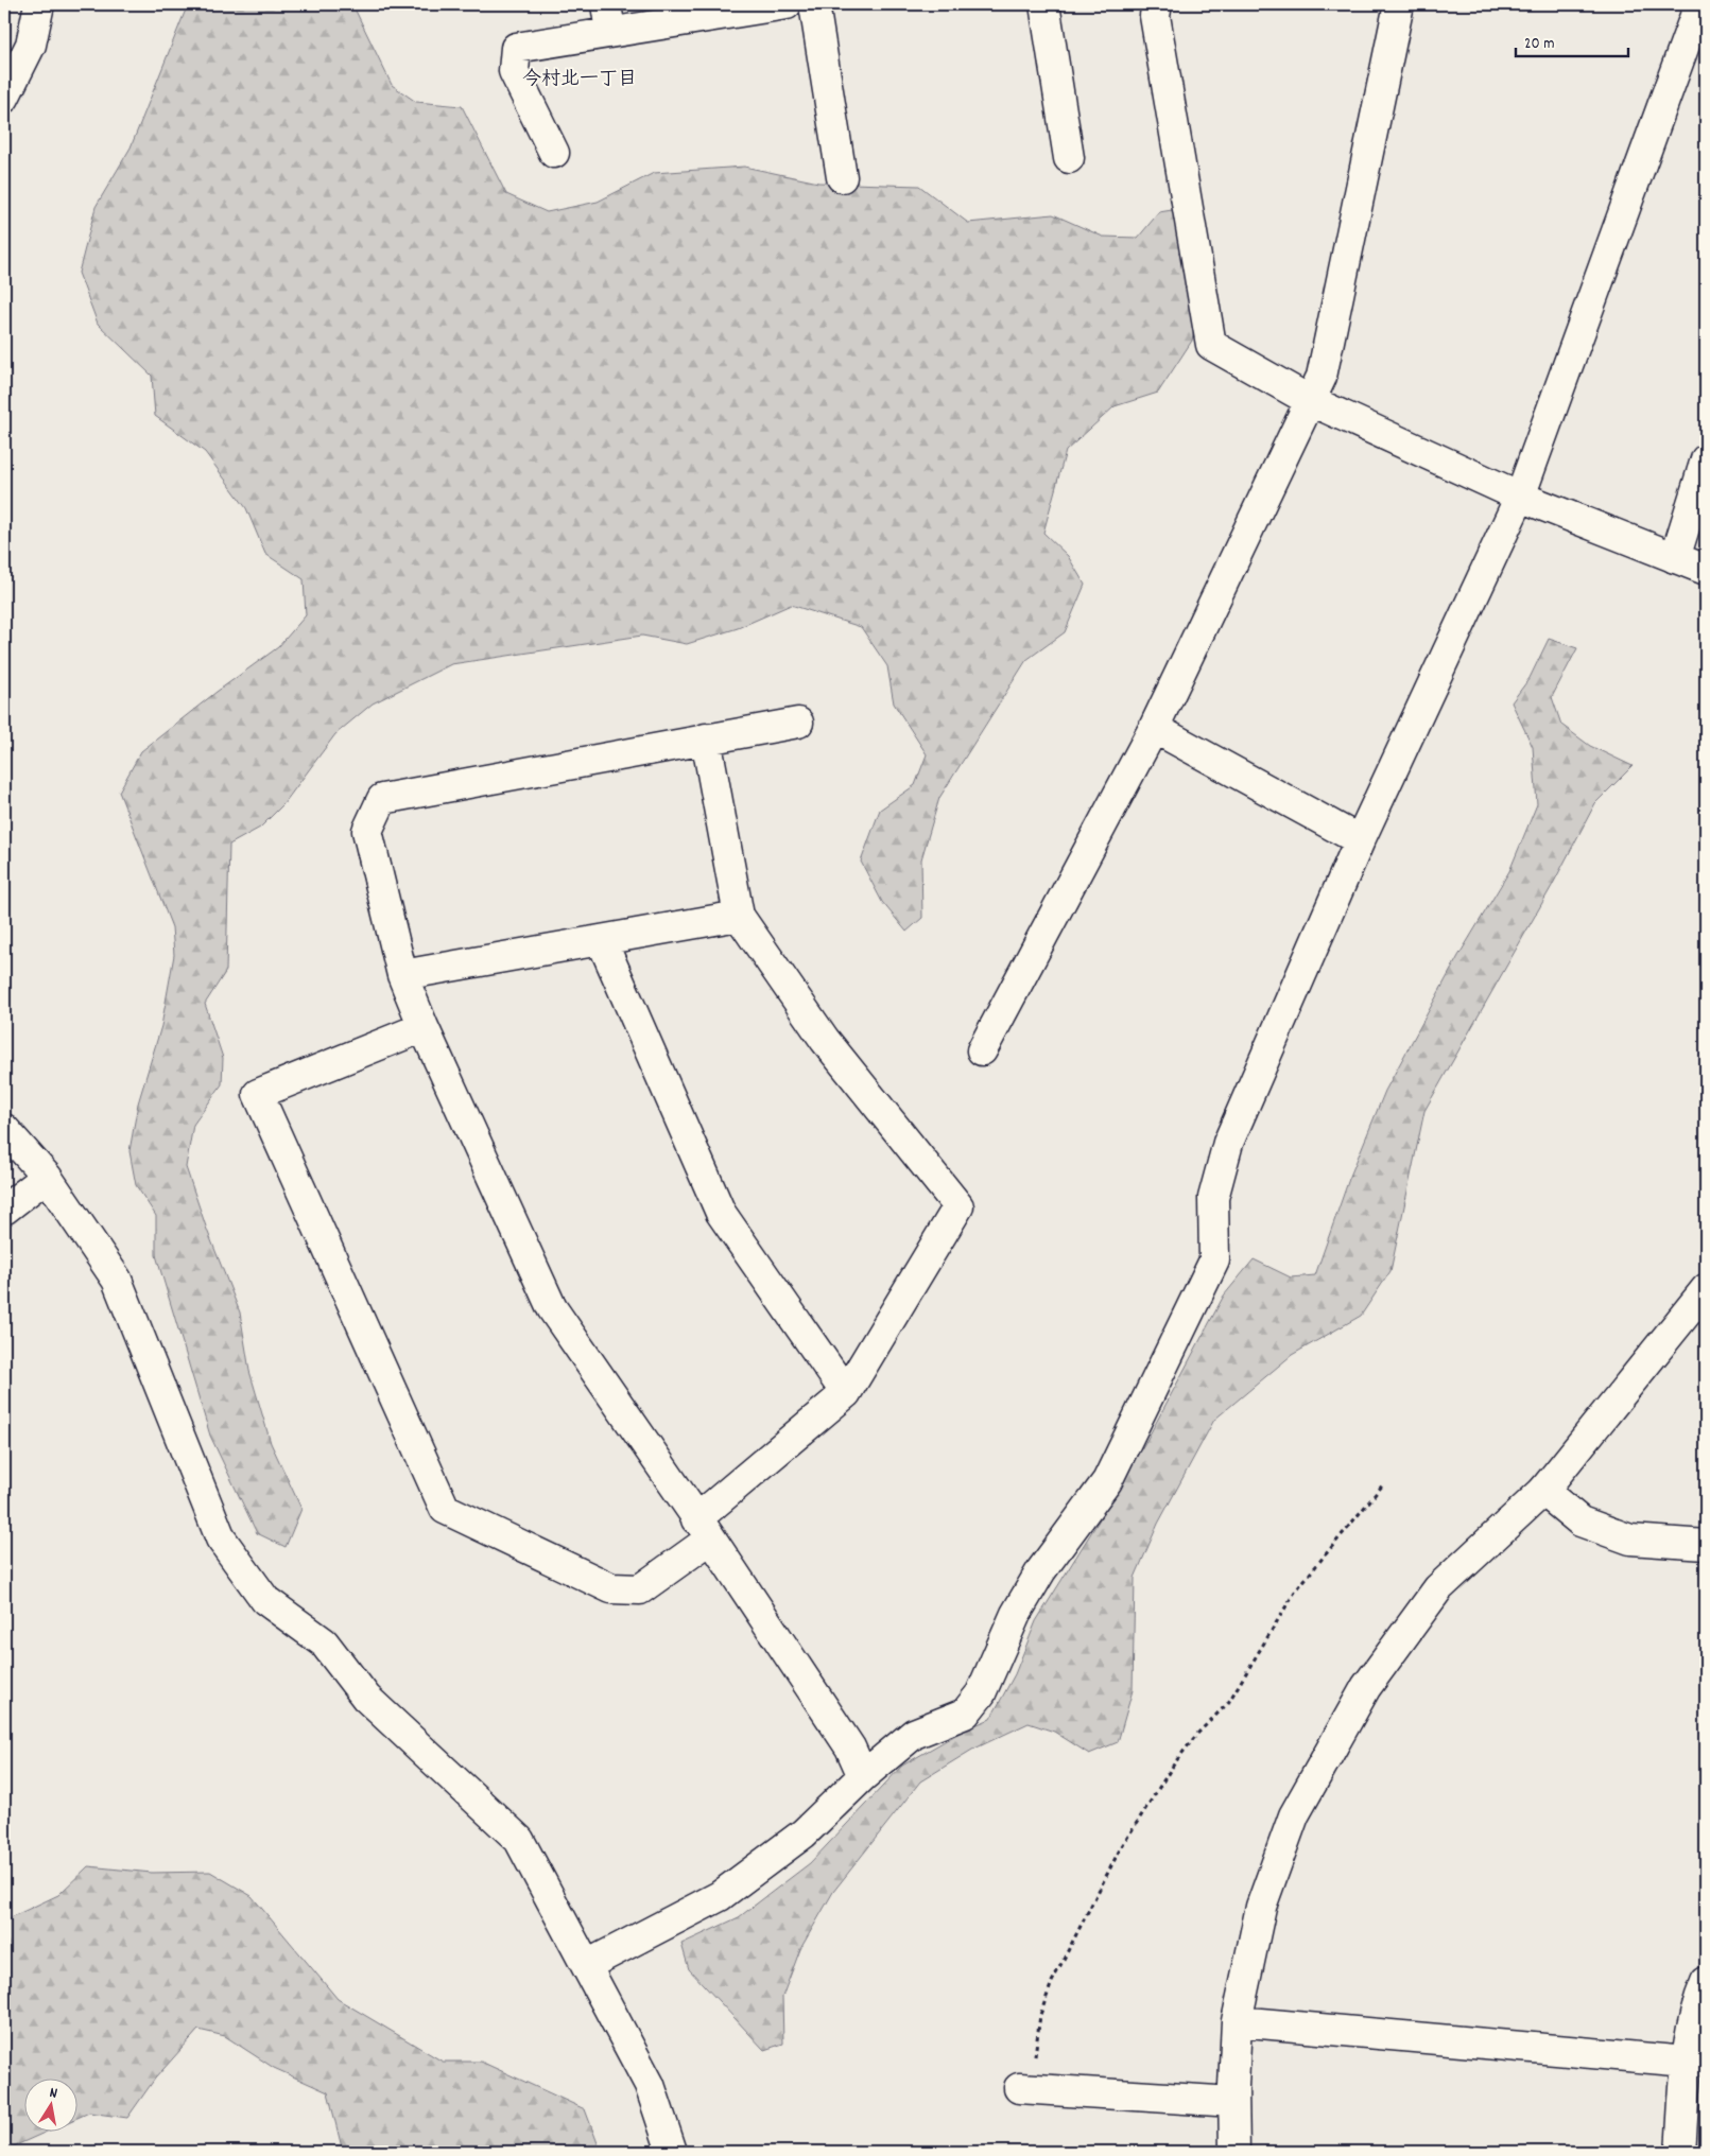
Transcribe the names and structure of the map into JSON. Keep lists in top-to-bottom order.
{
  "districts": ["今村北一丁目"],
  "scale_bar": "20 m",
  "north": "top"
}
